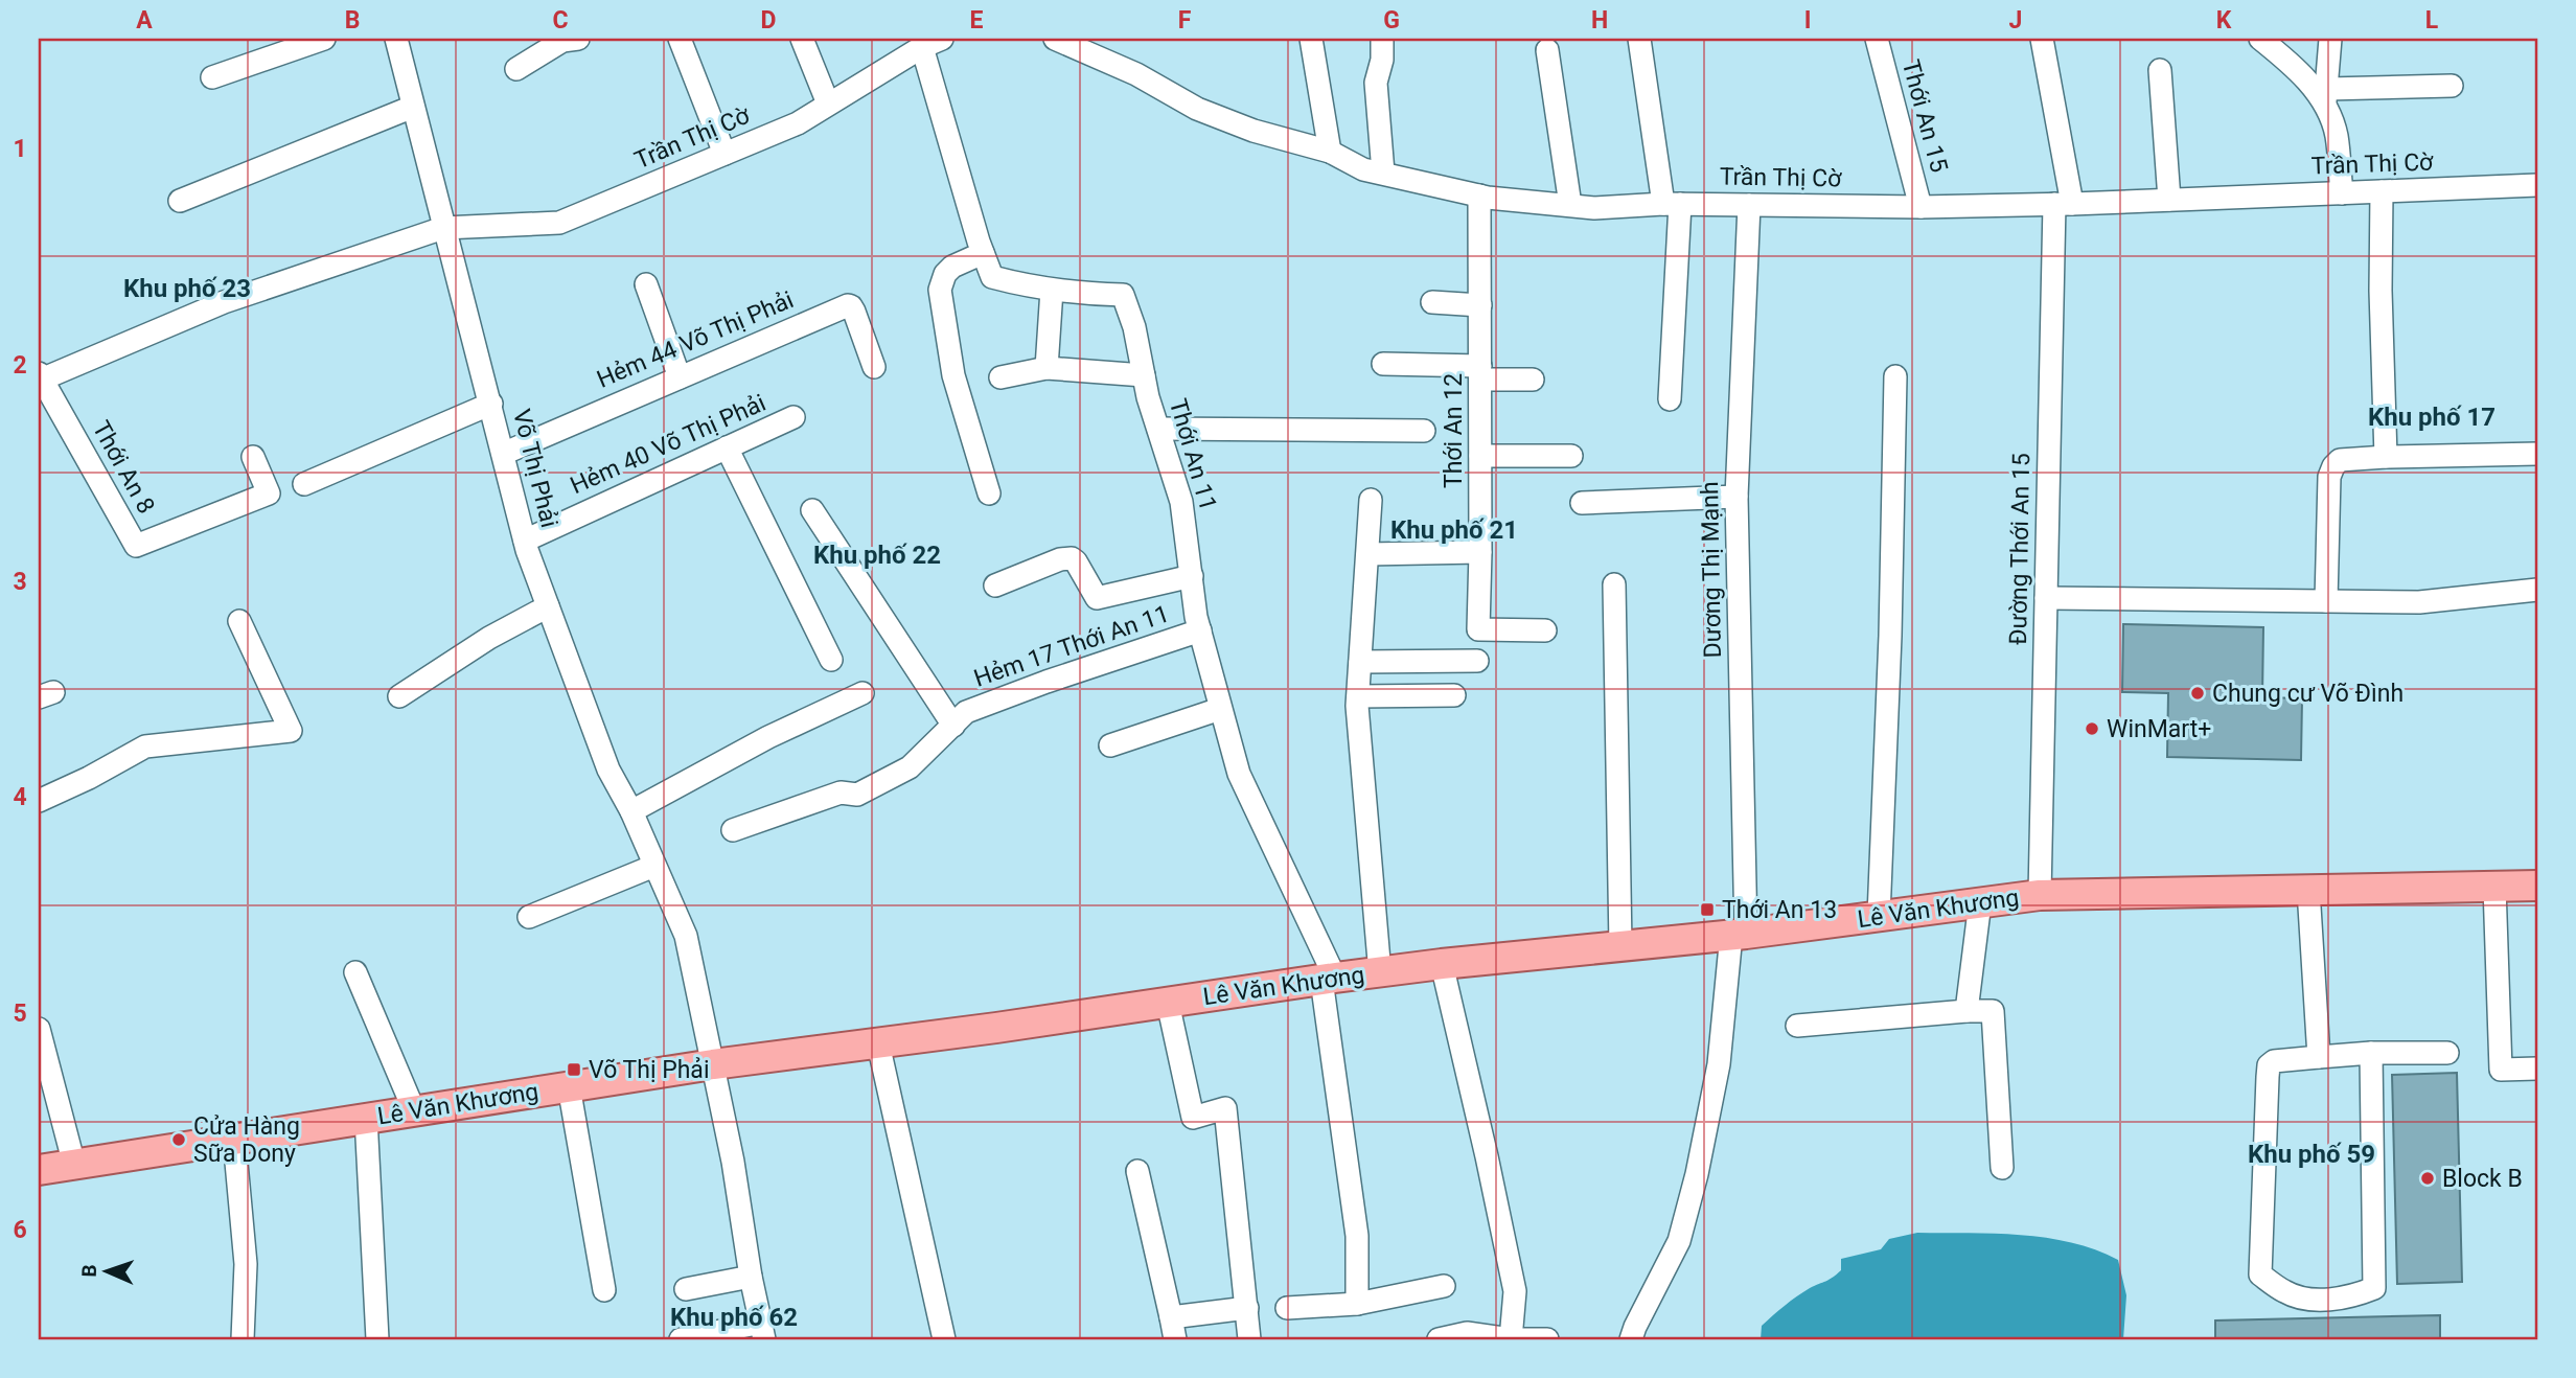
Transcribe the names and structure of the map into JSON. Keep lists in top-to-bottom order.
{
  "streets": {
    "main road": ["Lê Văn Khương"],
    "street": [
      "Thới An 15",
      "Trần Thị Cờ",
      "Hẻm 44 Võ Thị Phải",
      "Thới An 12",
      "Hẻm 40 Võ Thị Phải",
      "Thới An 11",
      "Thới An 8",
      "Võ Thị Phải",
      "Đường Thới An 15",
      "Dương Thị Mạnh",
      "Hẻm 17 Thới An 11"
    ]
  },
  "crossings": [
    ["Thới An 15", "Trần Thị Cờ"],
    ["Trần Thị Cờ", "Thới An 12"],
    ["Trần Thị Cờ", "Thới An 11"],
    ["Trần Thị Cờ", "Thới An 8"],
    ["Trần Thị Cờ", "Võ Thị Phải"],
    ["Trần Thị Cờ", "Đường Thới An 15"],
    ["Trần Thị Cờ", "Dương Thị Mạnh"],
    ["Hẻm 44 Võ Thị Phải", "Võ Thị Phải"],
    ["Hẻm 40 Võ Thị Phải", "Võ Thị Phải"],
    ["Thới An 11", "Hẻm 17 Thới An 11"],
    ["Thới An 11", "Lê Văn Khương"],
    ["Võ Thị Phải", "Lê Văn Khương"],
    ["Đường Thới An 15", "Lê Văn Khương"],
    ["Dương Thị Mạnh", "Lê Văn Khương"]
  ],
  "districts": [
    "Khu phố 23",
    "Khu phố 17",
    "Khu phố 21",
    "Khu phố 22",
    "Khu phố 59",
    "Khu phố 62"
  ],
  "places": {
    "other": [
      "Chung cư Võ Đình",
      "WinMart+",
      "Cửa Hàng Sữa Dony",
      "Block B"
    ],
    "transit": ["Thới An 13", "Võ Thị Phải"]
  },
  "north": "left",
  "grid": {
    "columns": [
      "A",
      "B",
      "C",
      "D",
      "E",
      "F",
      "G",
      "H",
      "I",
      "J",
      "K",
      "L"
    ],
    "rows": [
      "1",
      "2",
      "3",
      "4",
      "5",
      "6"
    ]
  }
}
